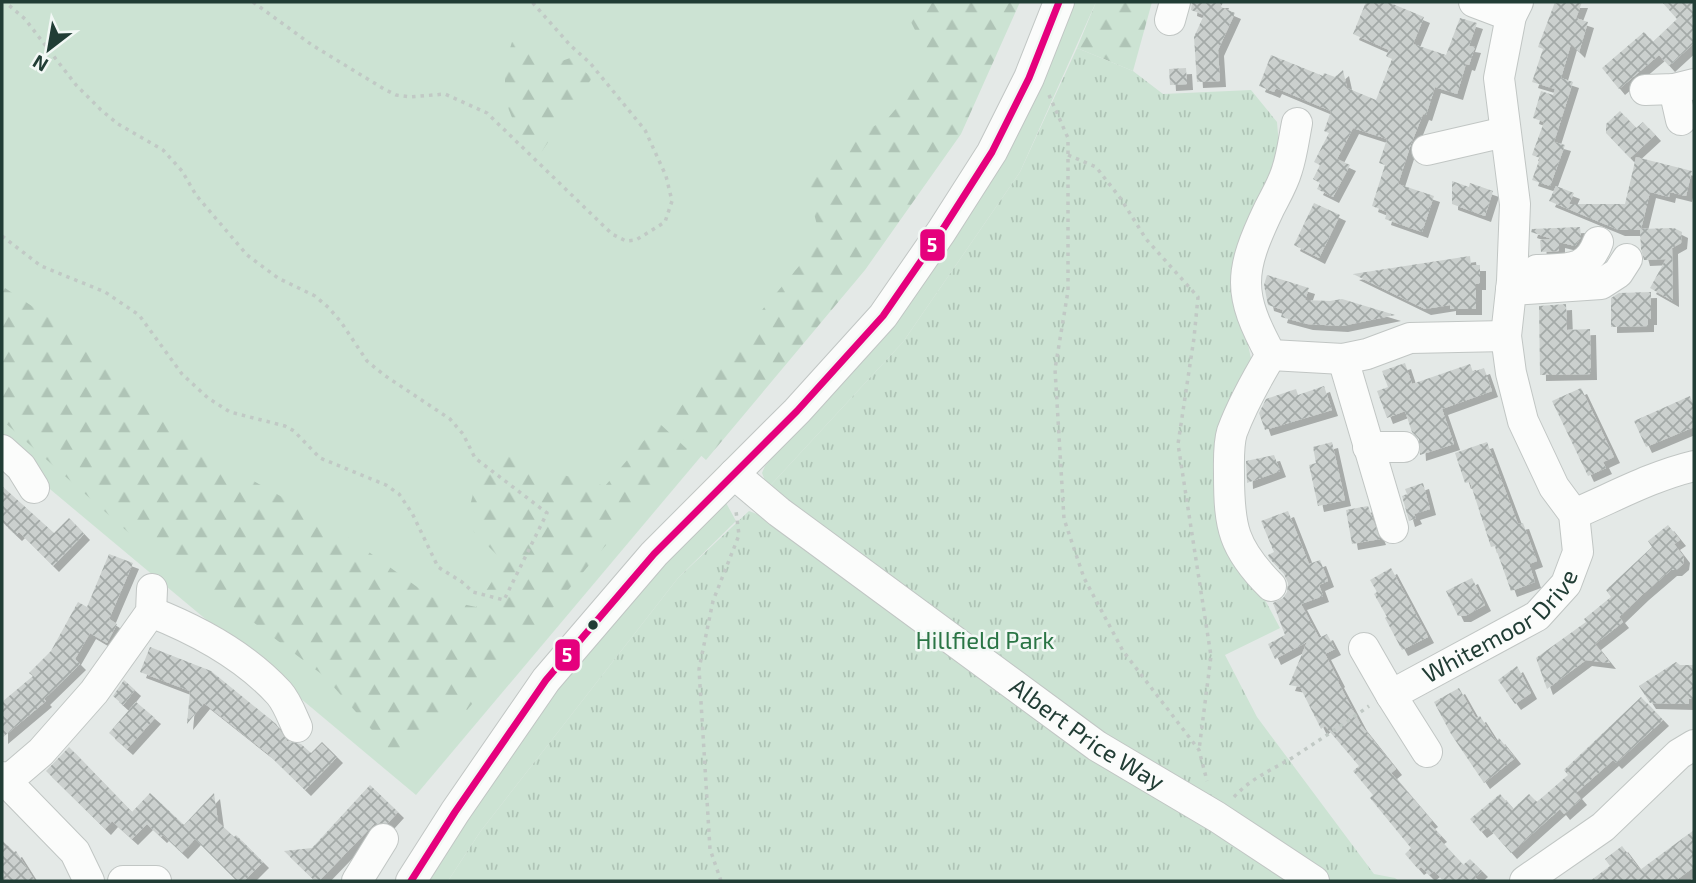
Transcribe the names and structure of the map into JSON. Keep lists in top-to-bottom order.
{
  "streets": {
    "street": ["Whitemoor Drive", "Albert Price Way"]
  },
  "parks": ["Hillfield Park"],
  "lines": ["transit line 5"],
  "north": "bottom left"
}
